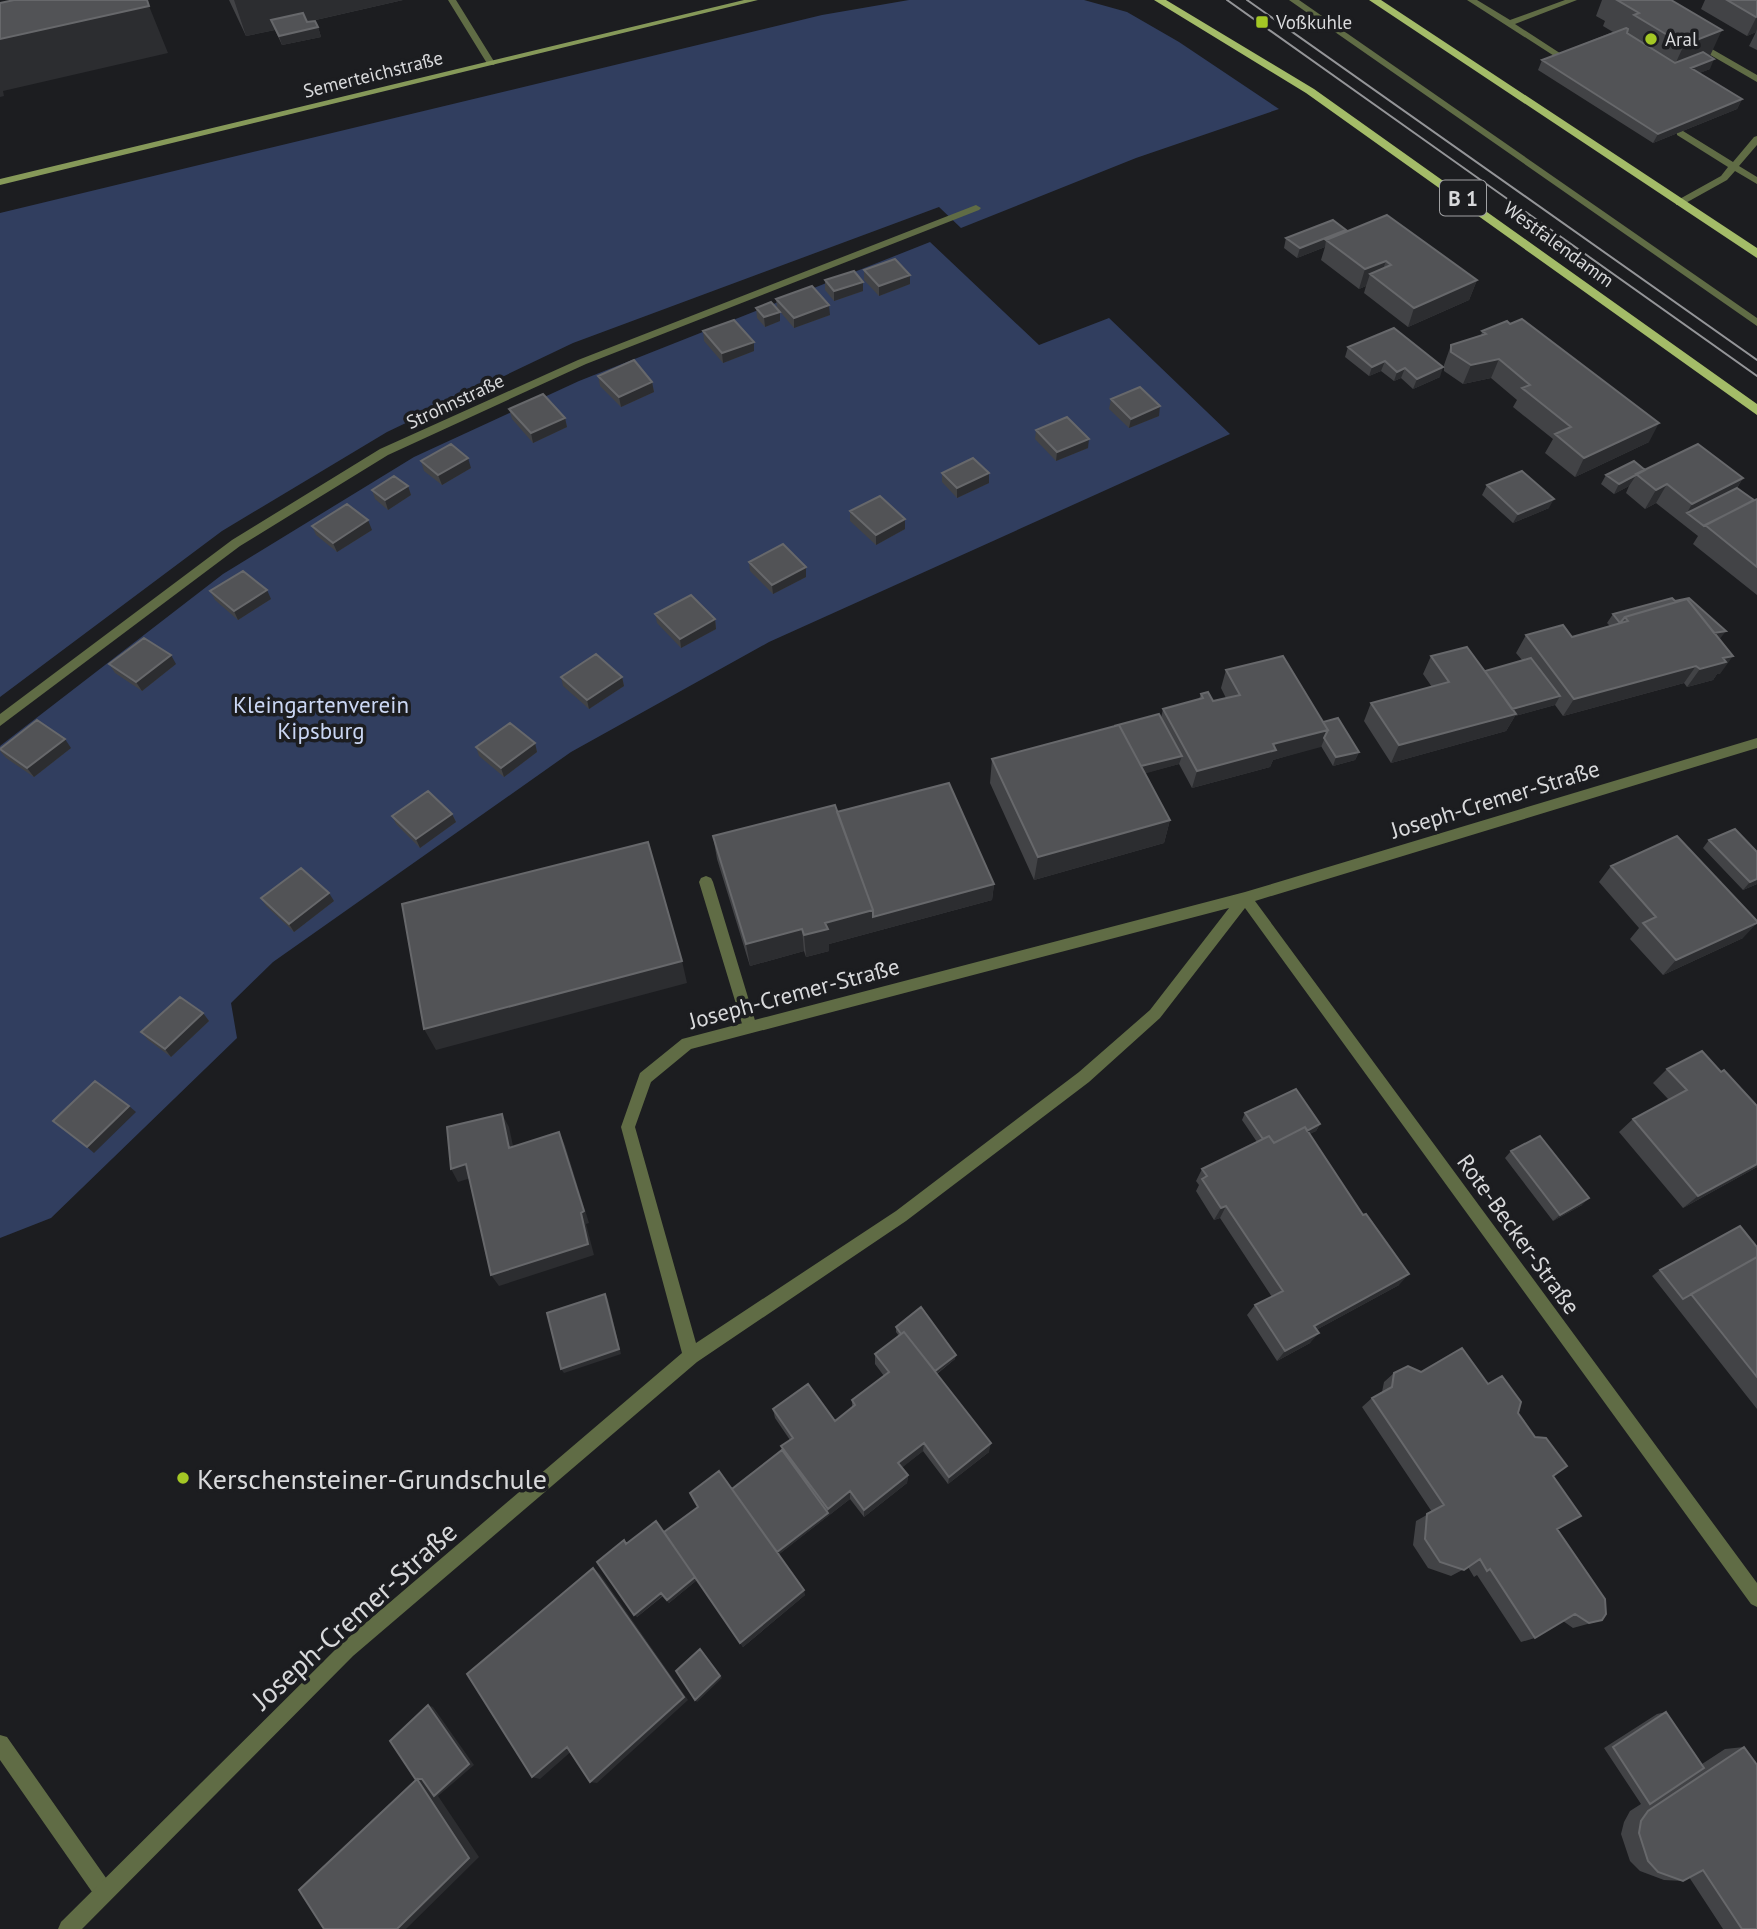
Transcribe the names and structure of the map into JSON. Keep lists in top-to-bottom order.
{
  "streets": {
    "main road": ["Semerteichstraße", "B 1", "Westfalendamm"],
    "street": ["Strohnstraße", "Joseph-Cremer-Straße", "Rote-Becker-Straße"]
  },
  "crossings": [
    ["Joseph-Cremer-Straße", "Rote-Becker-Straße"]
  ],
  "parks": ["Kleingartenverein Kipsburg"],
  "places": {
    "transit": ["Voßkuhle"],
    "other": ["Aral", "Kerschensteiner-Grundschule"]
  }
}
